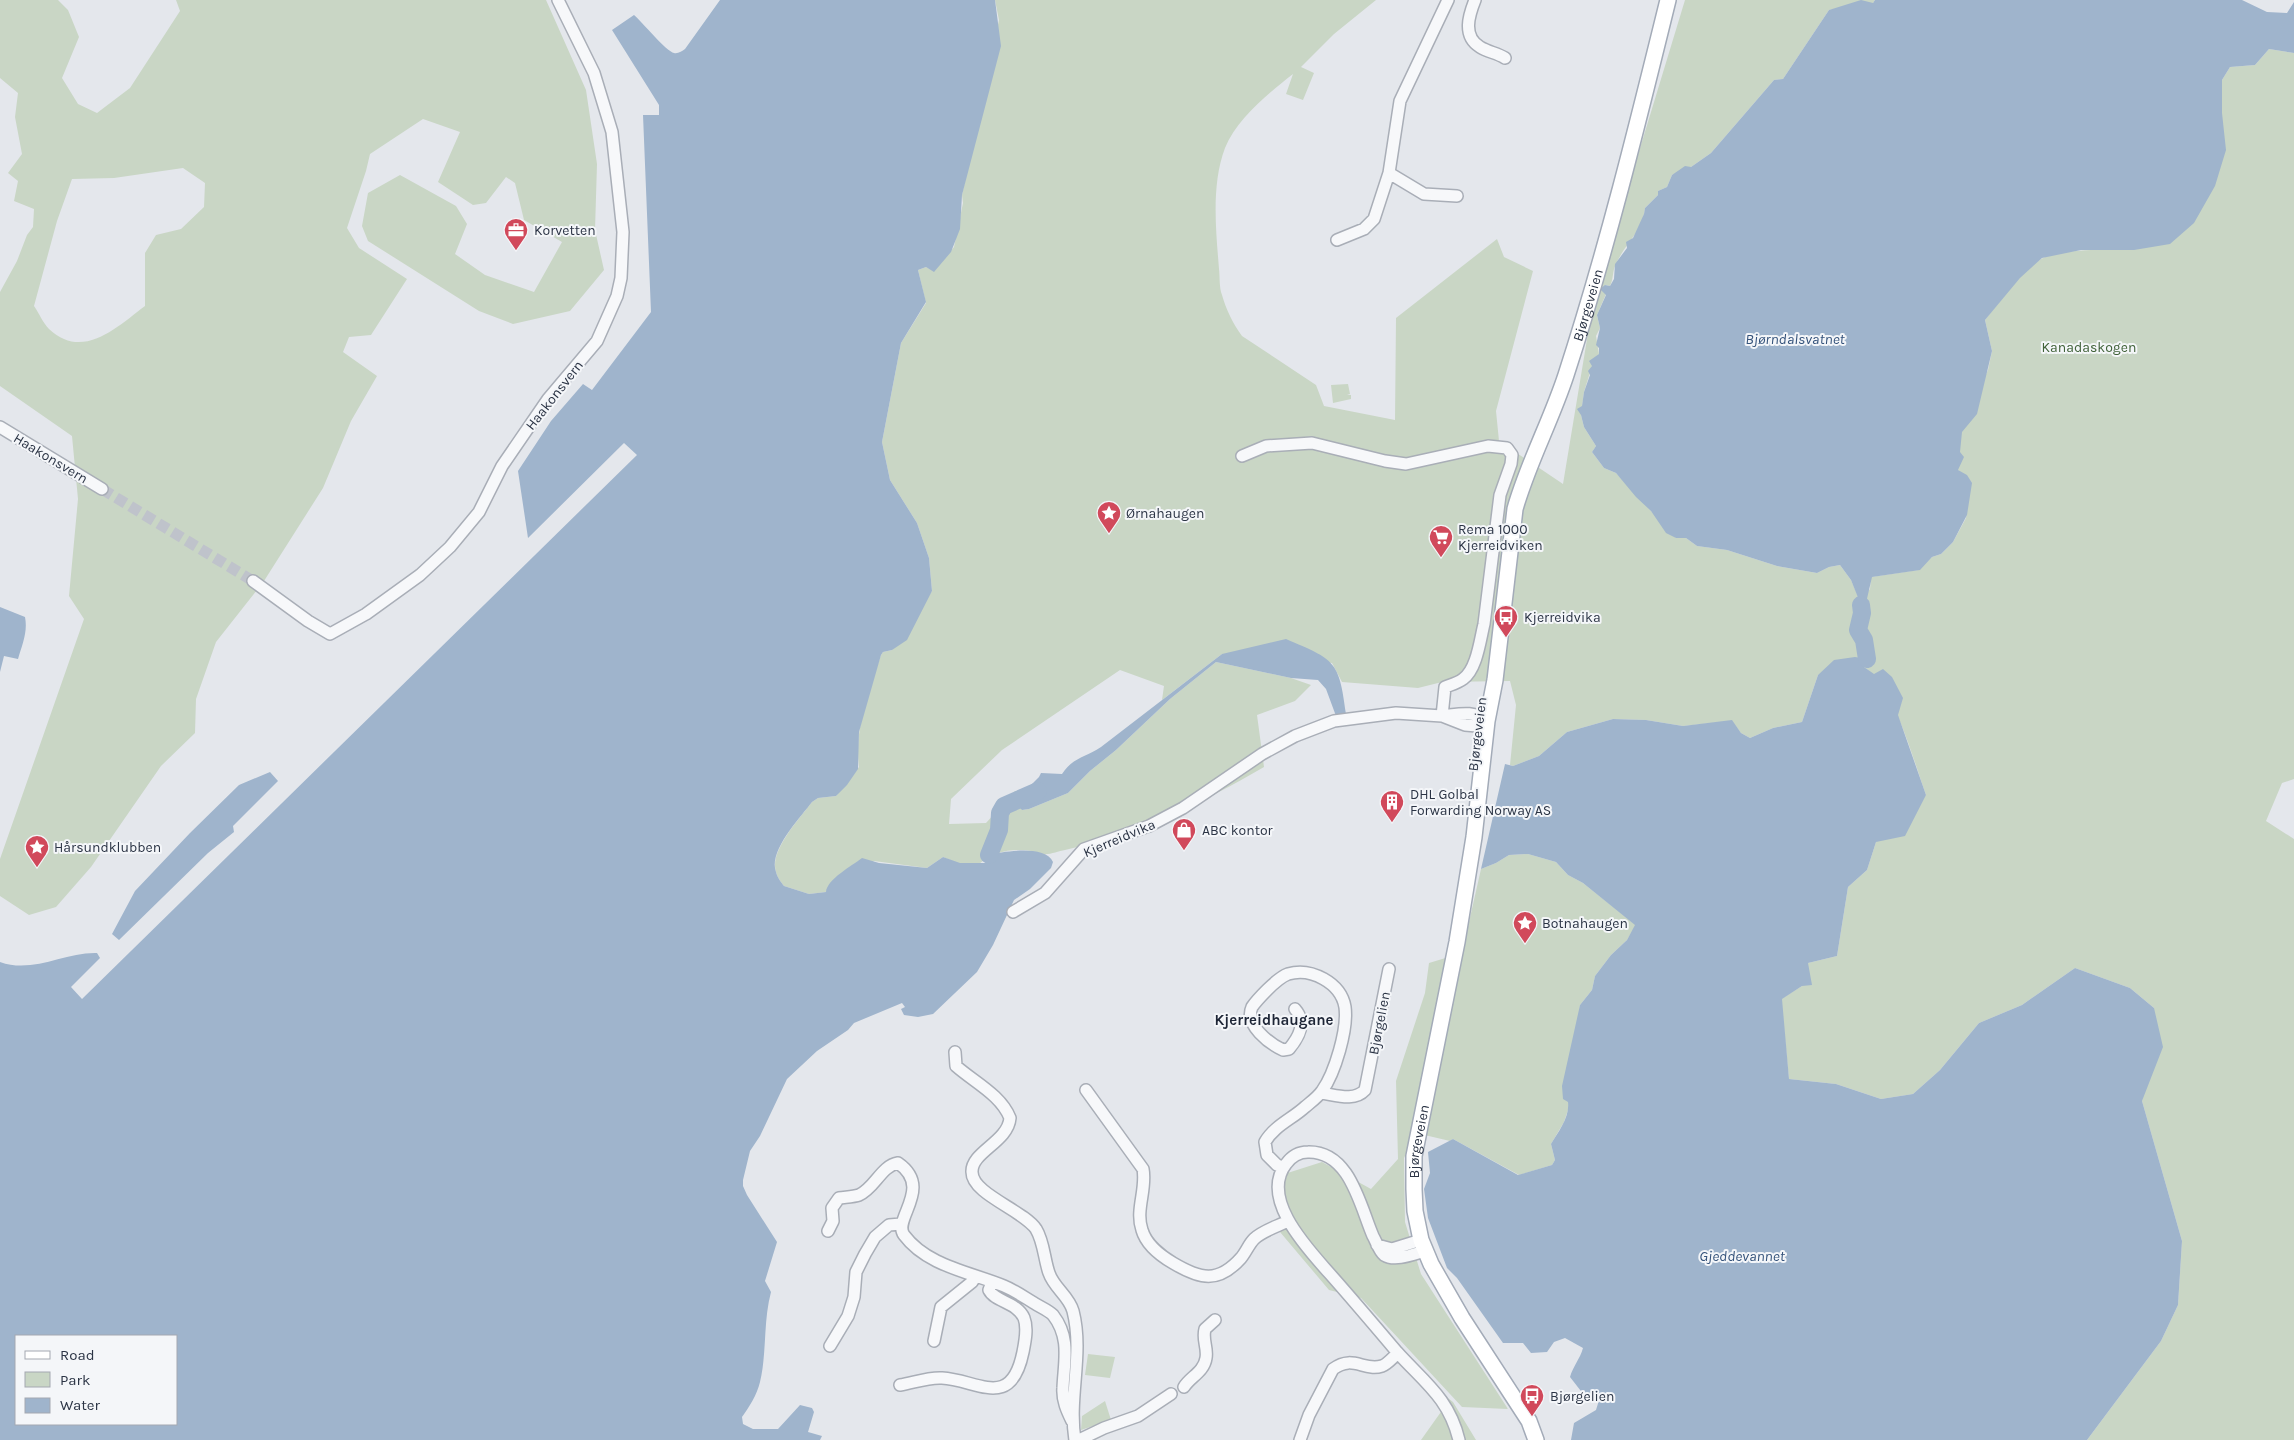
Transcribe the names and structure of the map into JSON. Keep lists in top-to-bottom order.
{
  "streets": {
    "main road": ["Bjørgeveien"],
    "street": ["Haakonsvern", "Kjerreidvika", "Bjørgelien"]
  },
  "crossings": [
    ["Bjørgeveien", "Kjerreidvika"]
  ],
  "districts": ["Kjerreidhaugane"],
  "water": ["Bjørndalsvatnet", "Gjeddevannet"],
  "parks": ["Kanadaskogen"],
  "places": {
    "office": ["Korvetten"],
    "place": ["Ørnahaugen", "Hårsundklubben", "Botnahaugen"],
    "supermarket": ["Rema 1000 Kjerreidviken"],
    "bus stop": ["Kjerreidvika", "Bjørgelien"],
    "building": ["DHL Golbal Forwarding Norway AS"],
    "shop": ["ABC kontor"]
  },
  "legend": ["Road", "Park", "Water"]
}
